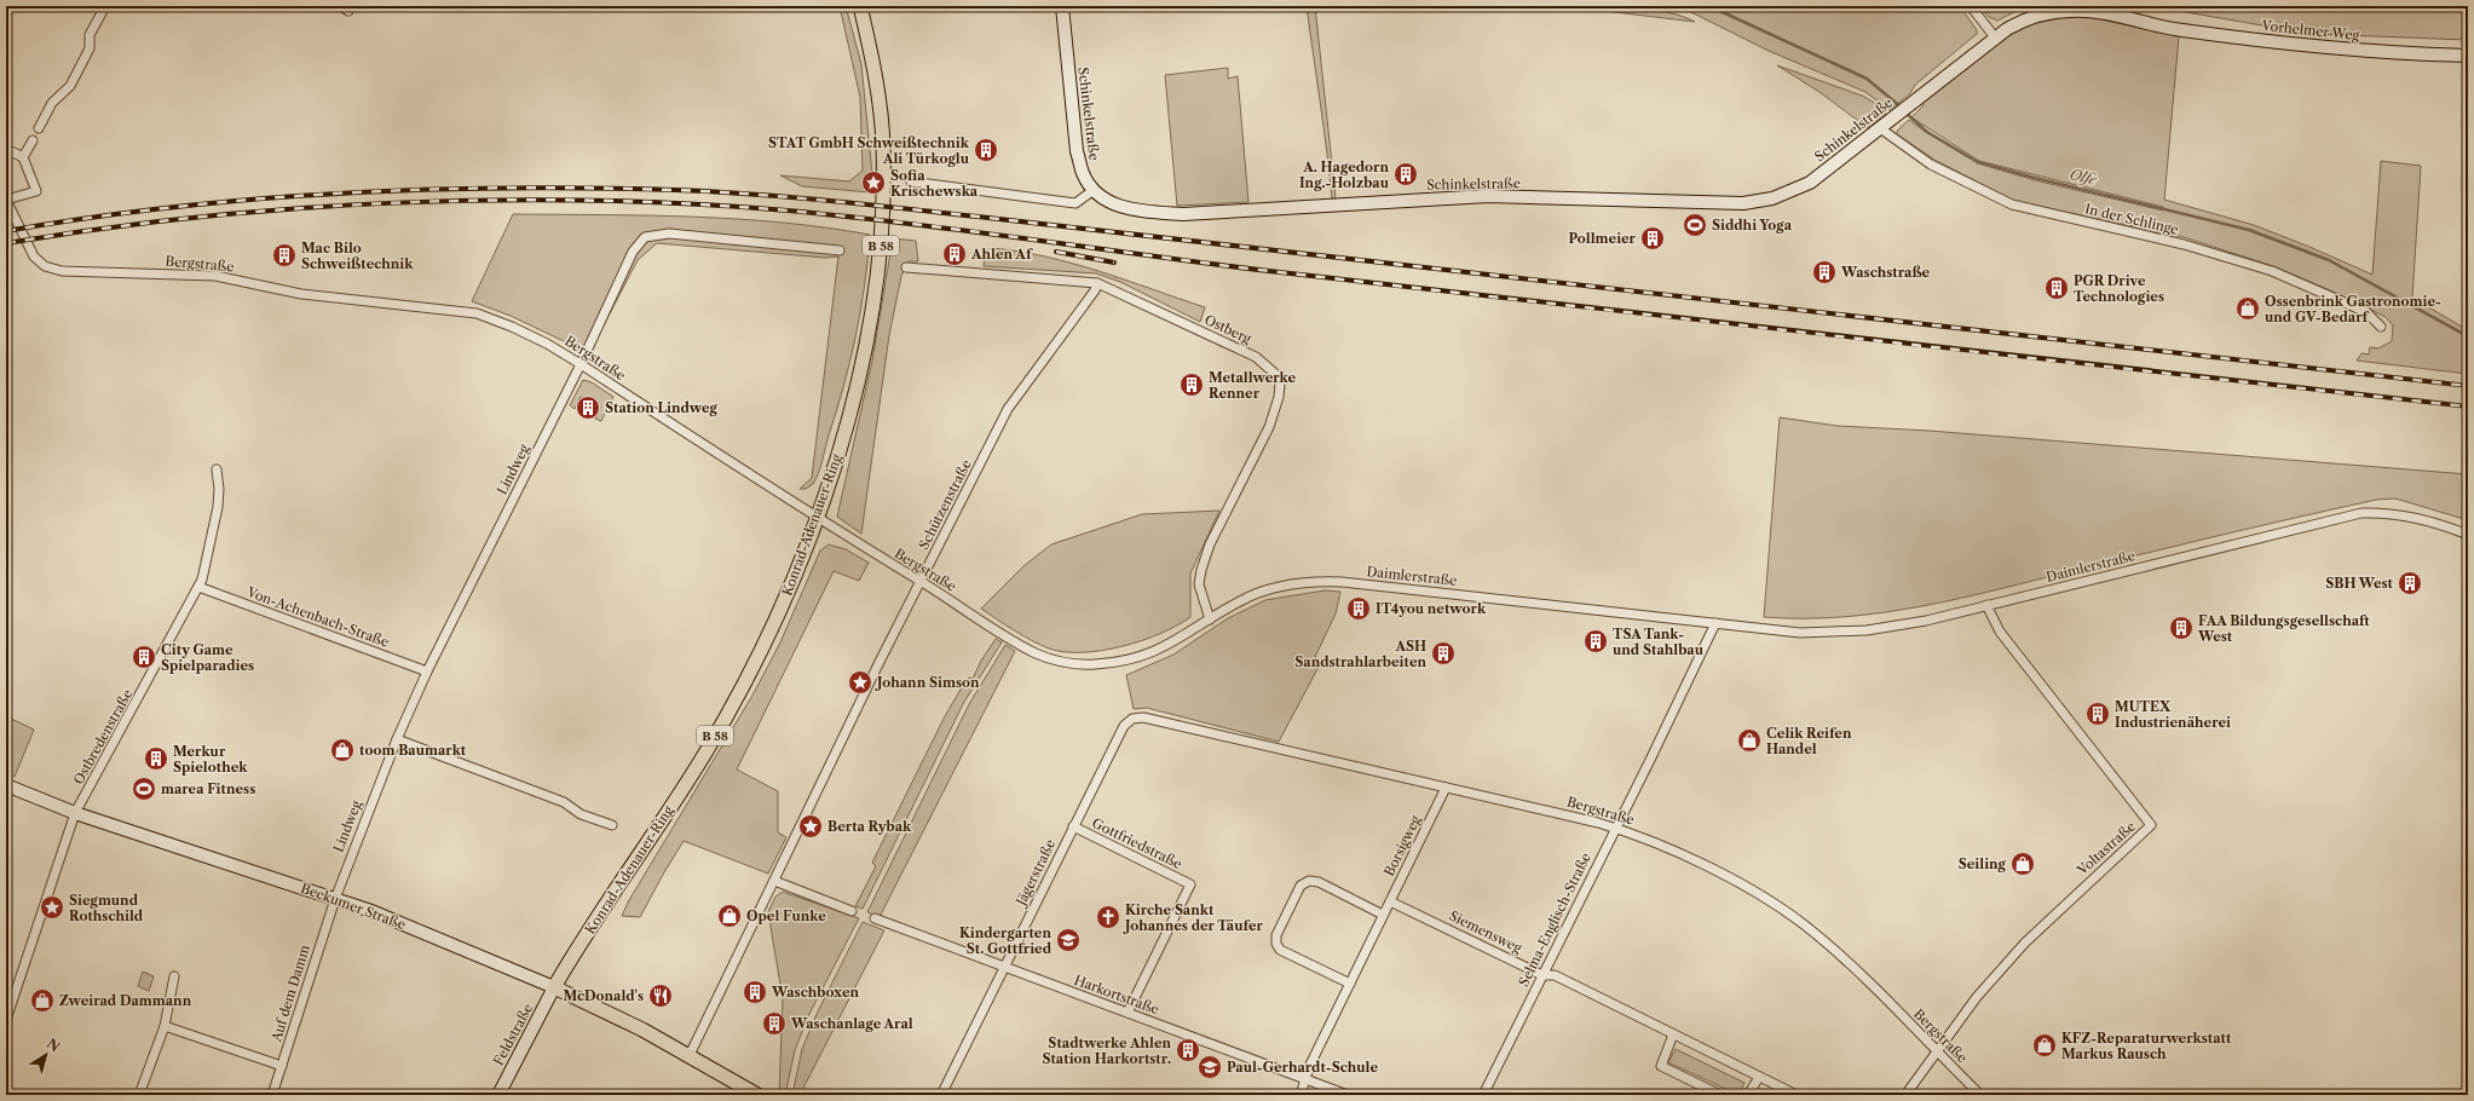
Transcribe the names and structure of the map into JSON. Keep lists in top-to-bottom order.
{
  "streets": {
    "main road": ["B 58", "Konrad-Adenauer-Ring", "Beckumer Straße"],
    "street": [
      "Vorhelmer Weg",
      "Schinkelstraße",
      "In der Schlinge",
      "Bergstraße",
      "Ostberg",
      "Lindweg",
      "Schützenstraße",
      "Daimlerstraße",
      "Von-Achenbach-Straße",
      "Ostbredenstraße",
      "Gottfriedstraße",
      "Borsigweg",
      "Voltastraße",
      "Jägerstraße",
      "Selma-Englisch-Straße",
      "Siemensweg",
      "Auf dem Damm",
      "Harkortstraße",
      "Feldstraße"
    ]
  },
  "crossings": [
    ["Vorhelmer Weg", "Schinkelstraße"],
    ["Schinkelstraße", "In der Schlinge"],
    ["Bergstraße", "Lindweg"],
    ["Bergstraße", "Schützenstraße"],
    ["Bergstraße", "Konrad-Adenauer-Ring"],
    ["Bergstraße", "Daimlerstraße"],
    ["Bergstraße", "Borsigweg"],
    ["Bergstraße", "Voltastraße"],
    ["Bergstraße", "Jägerstraße"],
    ["Bergstraße", "Selma-Englisch-Straße"],
    ["Ostberg", "Schützenstraße"],
    ["Ostberg", "Daimlerstraße"],
    ["Lindweg", "Von-Achenbach-Straße"],
    ["Lindweg", "Beckumer Straße"],
    ["Lindweg", "Auf dem Damm"],
    ["Schützenstraße", "Beckumer Straße"],
    ["Konrad-Adenauer-Ring", "Beckumer Straße"],
    ["Konrad-Adenauer-Ring", "Feldstraße"],
    ["Daimlerstraße", "Voltastraße"],
    ["Daimlerstraße", "Selma-Englisch-Straße"],
    ["Von-Achenbach-Straße", "Ostbredenstraße"],
    ["Ostbredenstraße", "Beckumer Straße"],
    ["Gottfriedstraße", "Jägerstraße"],
    ["Gottfriedstraße", "Harkortstraße"],
    ["Borsigweg", "Siemensweg"],
    ["Borsigweg", "Harkortstraße"],
    ["Jägerstraße", "Harkortstraße"],
    ["Beckumer Straße", "Auf dem Damm"],
    ["Beckumer Straße", "Feldstraße"],
    ["Selma-Englisch-Straße", "Siemensweg"]
  ],
  "water": ["Olfe"],
  "places": {
    "building": [
      "STAT GmbH Schweißtechnik Ali Türkoglu",
      "A. Hagedorn Ing.-Holzbau",
      "Pollmeier",
      "Ahlen Af",
      "Mac Bilo Schweißtechnik",
      "Waschstraße",
      "PGR Drive Technologies",
      "Metallwerke Renner",
      "Station Lindweg",
      "SBH West",
      "IT4you network",
      "FAA Bildungsgesellschaft West",
      "TSA Tank- und Stahlbau",
      "ASH Sandstrahlarbeiten",
      "City Game Spielparadies",
      "MUTEX Industrienäherei",
      "Merkur Spielothek",
      "Waschboxen",
      "Waschanlage Aral",
      "Stadtwerke Ahlen Station Harkortstr."
    ],
    "place": [
      "Sofia Krischewska",
      "Johann Simson",
      "Berta Rybak",
      "Siegmund Rothschild"
    ],
    "sports": ["Siddhi Yoga", "marea Fitness"],
    "shop": [
      "Ossenbrink Gastronomie- und GV-Bedarf",
      "Celik Reifen Handel",
      "toom Baumarkt",
      "Seiling",
      "Opel Funke",
      "Zweirad Dammann",
      "KFZ-Reparaturwerkstatt Markus Rausch"
    ],
    "church": ["Kirche Sankt Johannes der Täufer"],
    "school or university": ["Kindergarten St. Gottfried", "Paul-Gerhardt-Schule"],
    "restaurant": ["McDonald's"]
  },
  "north": "top right"
}
